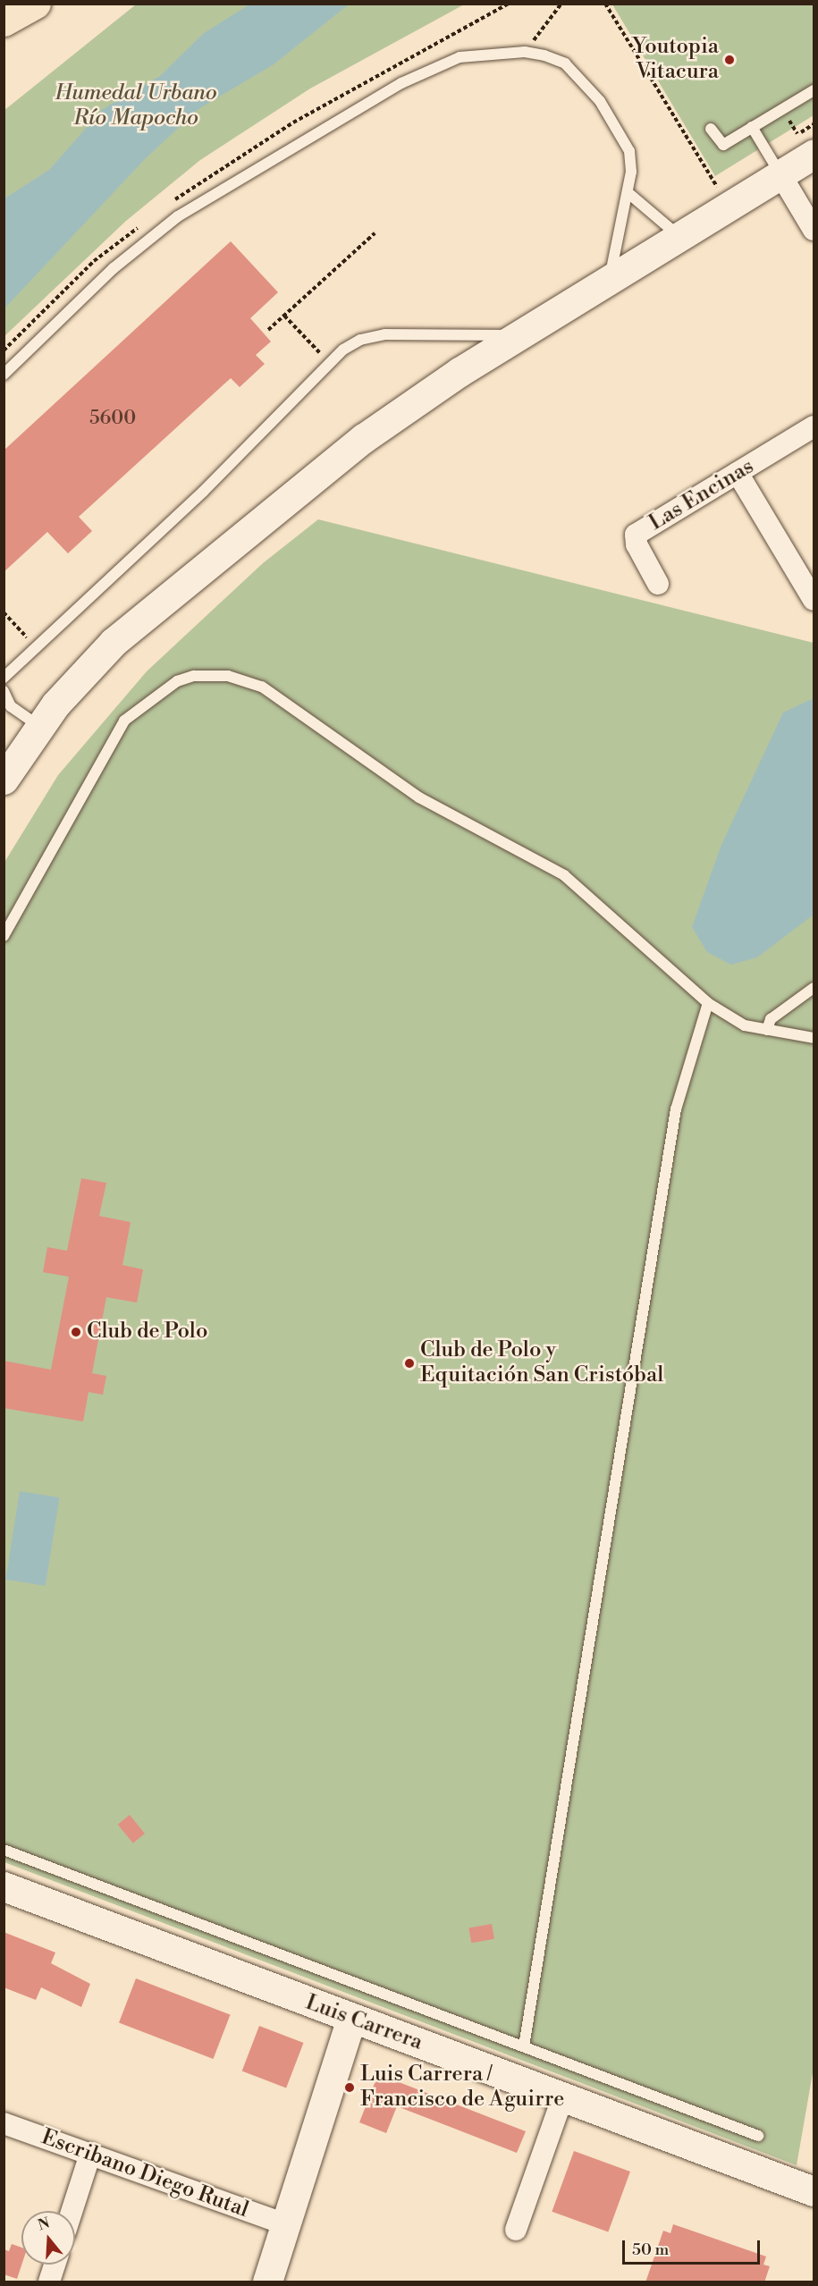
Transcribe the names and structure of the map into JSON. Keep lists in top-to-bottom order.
{
  "streets": {
    "street": ["Las Encinas", "Luis Carrera", "Escribano Diego Rutal"]
  },
  "parks": ["Humedal Urbano Río Mapocho"],
  "places": [
    "Youtopia Vitacura",
    "Club de Polo",
    "Club de Polo y Equitación San Cristóbal",
    "Luis Carrera / Francisco de Aguirre"
  ],
  "house_numbers": ["5600"],
  "scale_bar": "50 m",
  "north": "top"
}
